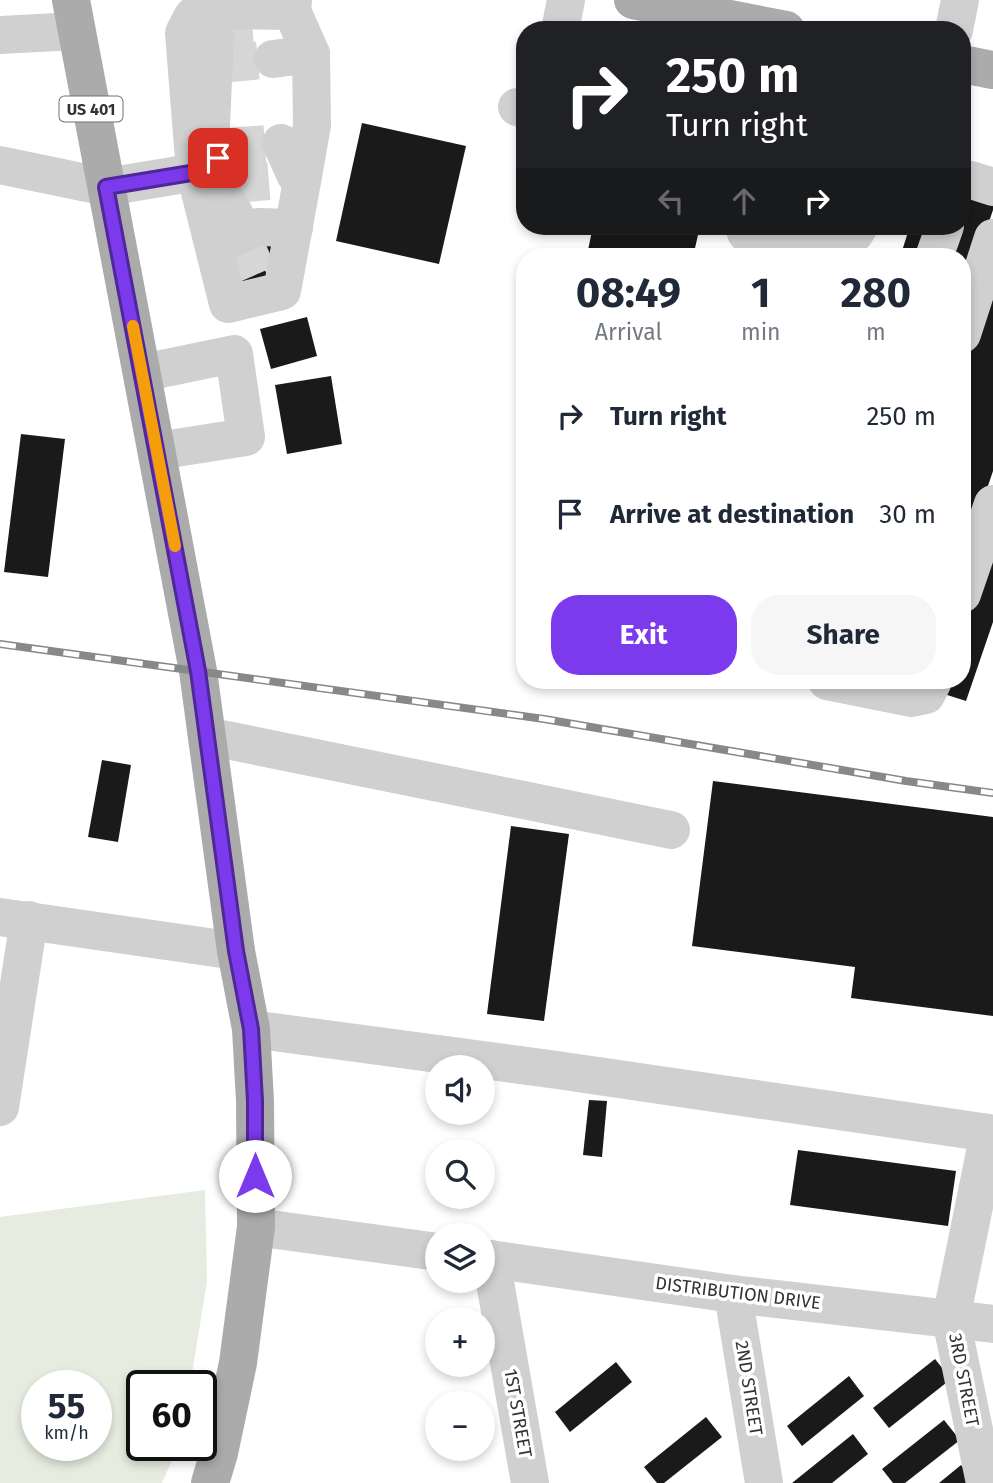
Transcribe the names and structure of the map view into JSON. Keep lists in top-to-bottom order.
{
  "streets": {
    "main road": ["US 401"],
    "street": [
      "DISTRIBUTION DRIVE",
      "3RD STREET",
      "2ND STREET",
      "1ST STREET"
    ]
  },
  "crossings": [
    ["DISTRIBUTION DRIVE", "3RD STREET"],
    ["DISTRIBUTION DRIVE", "2ND STREET"]
  ],
  "page": {
    "turn": ["250 m", "Turn right"],
    "eta": [
      "08:49",
      "Arrival",
      "1",
      "min",
      "280",
      "m"
    ],
    "list": [
      {
        "name": "Turn right",
        "value": "250 m"
      },
      {
        "name": "Arrive at destination",
        "value": "30 m"
      }
    ],
    "buttons": ["Exit", "Share"],
    "map_buttons": ["+", "−"],
    "speed": "55 km/h",
    "limit": "60"
  }
}
